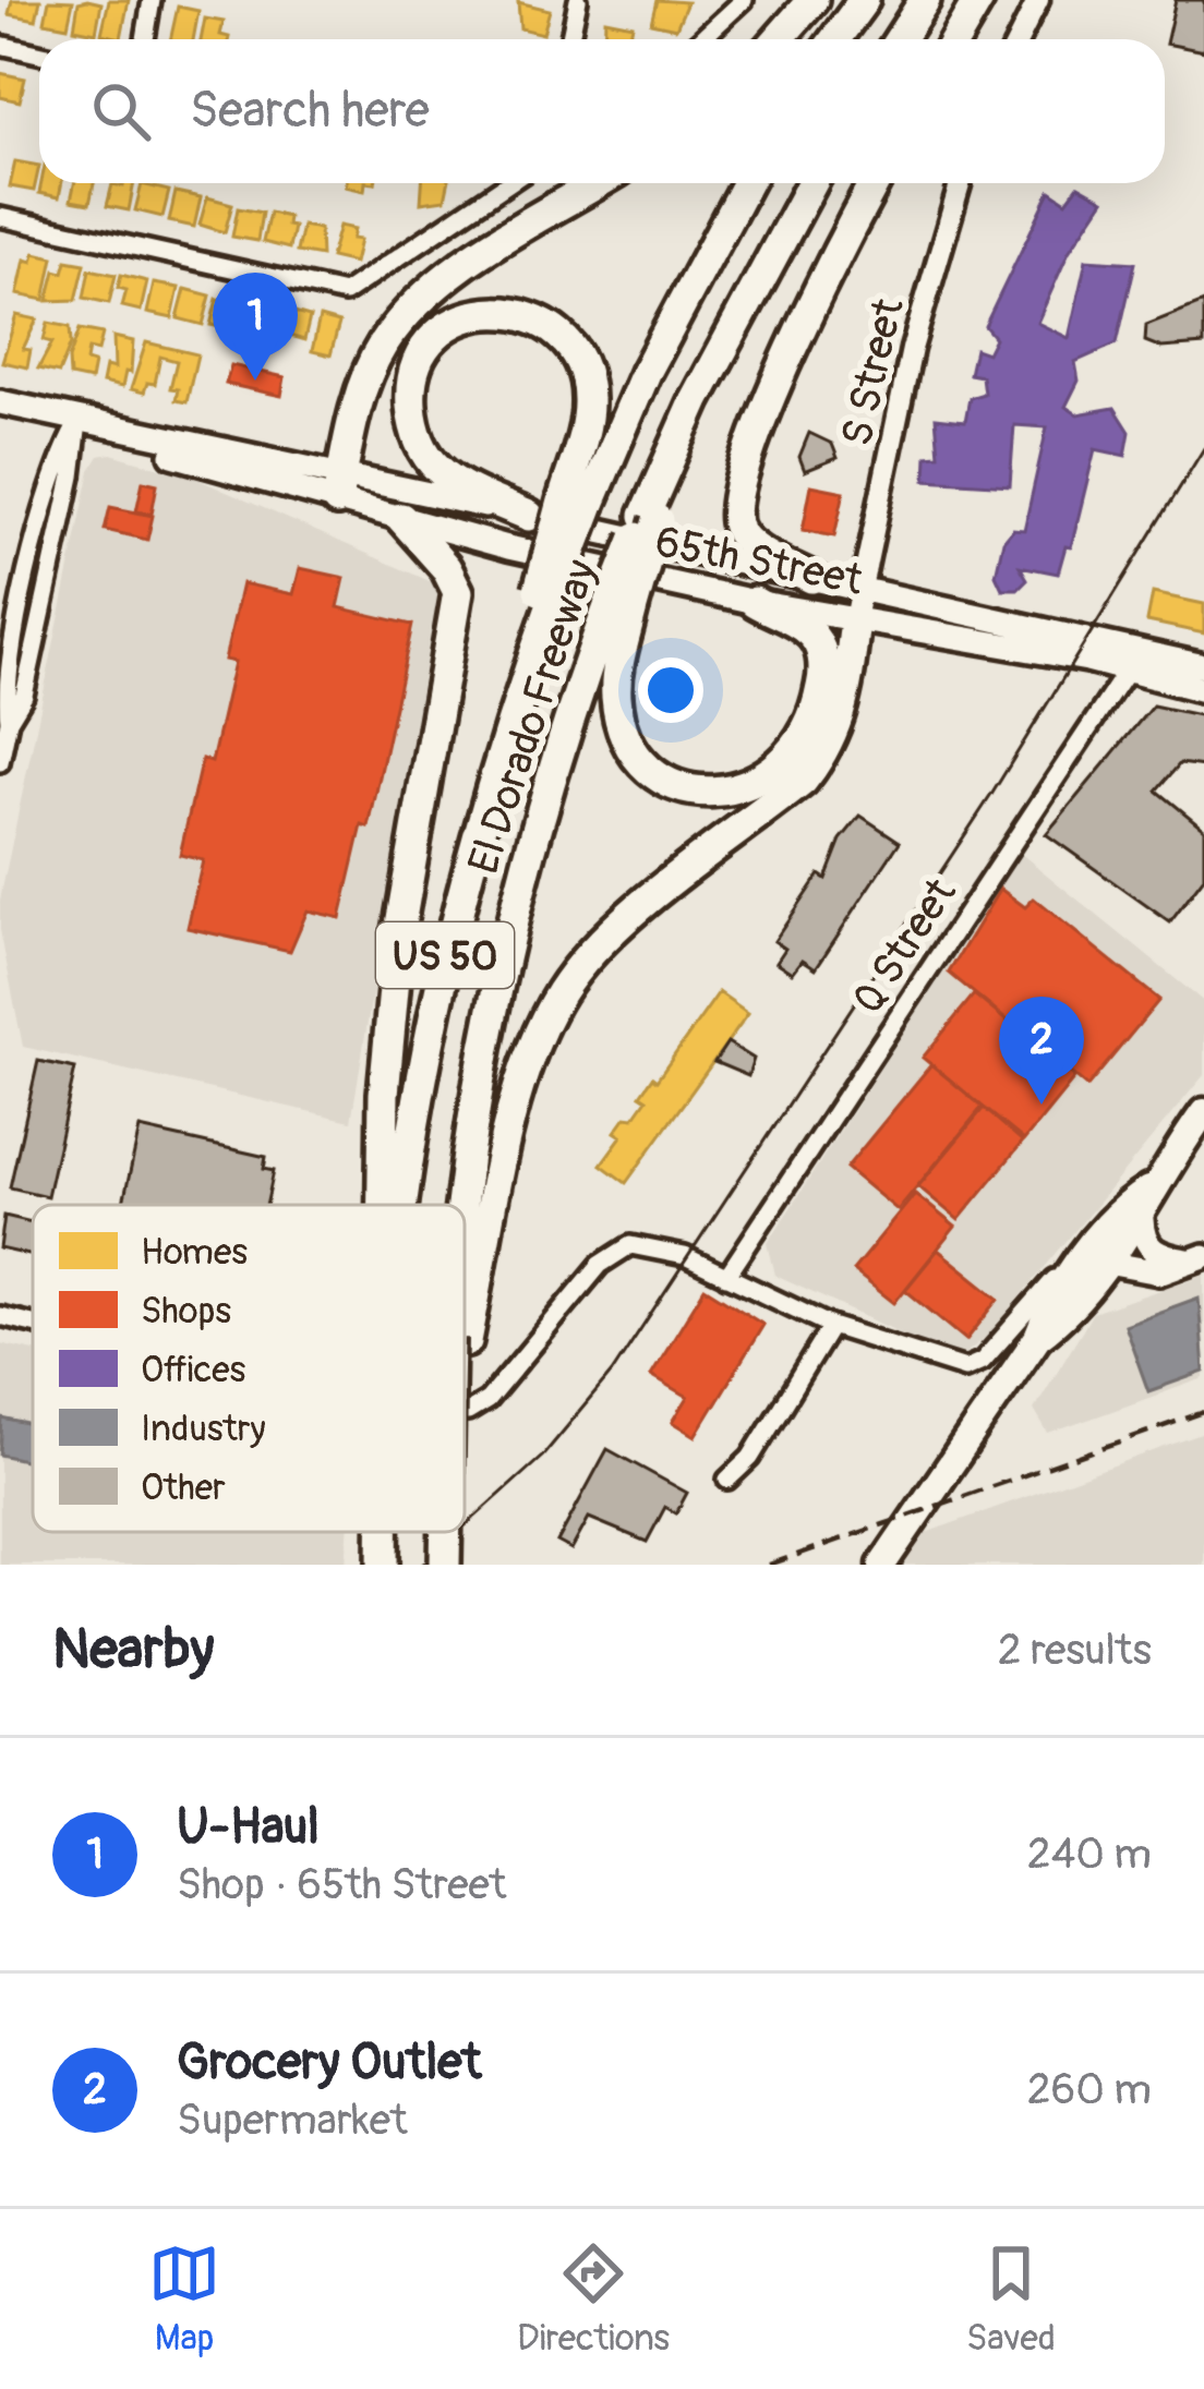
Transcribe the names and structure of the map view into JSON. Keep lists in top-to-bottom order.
{
  "streets": {
    "highway": ["El Dorado Freeway", "US 50"],
    "main road": ["65th Street"],
    "street": ["S Street", "Q Street"]
  },
  "crossings": [
    ["S Street", "65th Street"],
    ["65th Street", "Q Street"]
  ],
  "legend": [
    "Homes",
    "Shops",
    "Offices",
    "Industry",
    "Other"
  ],
  "page": {
    "search": "Search here",
    "pins": ["1", "2"],
    "heading": ["Nearby", "2 results"],
    "list": [
      {
        "mark": "1",
        "name": "U-Haul",
        "note": "Shop · 65th Street",
        "value": "240 m"
      },
      {
        "mark": "2",
        "name": "Grocery Outlet",
        "note": "Supermarket",
        "value": "260 m"
      }
    ],
    "nav": ["Map", "Directions", "Saved"]
  }
}
